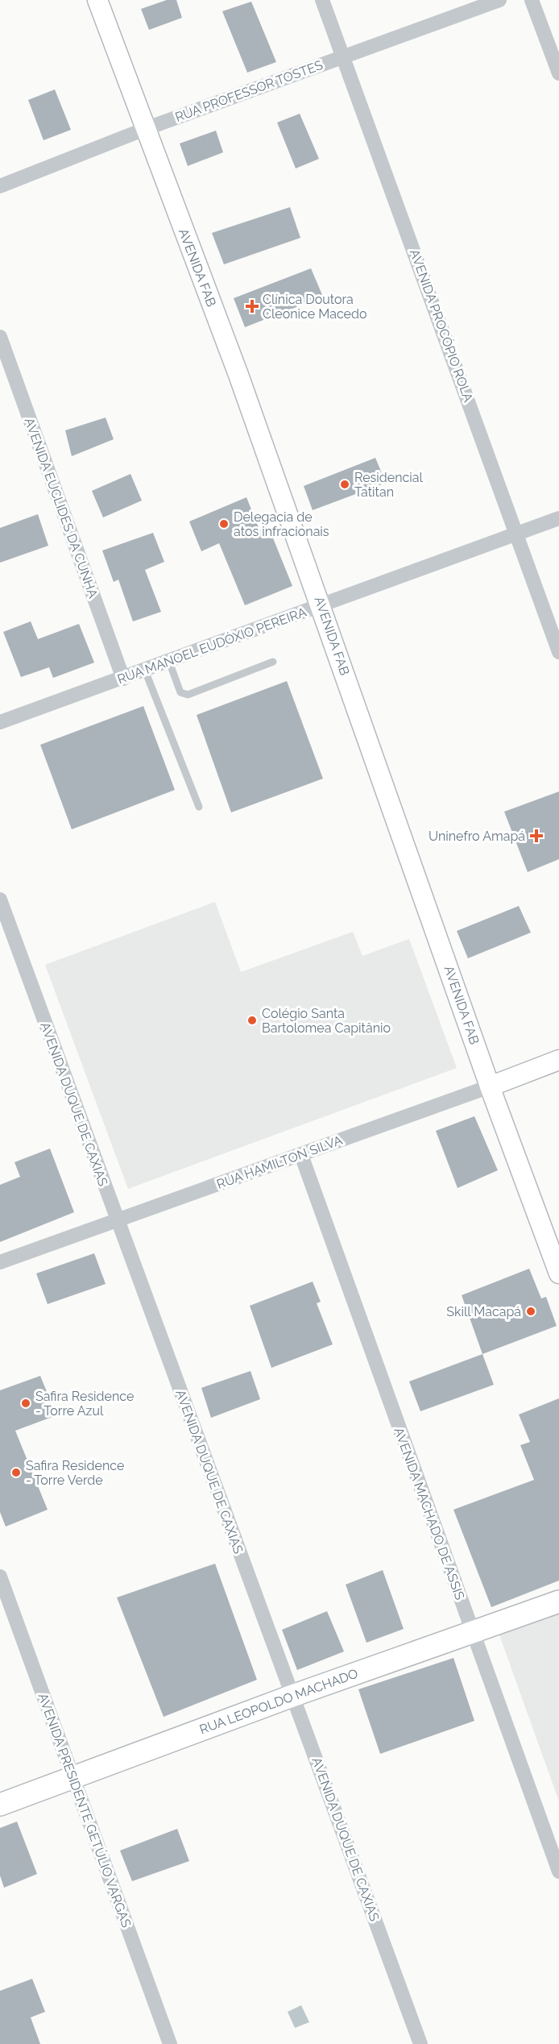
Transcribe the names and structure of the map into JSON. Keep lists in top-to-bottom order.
{
  "streets": {
    "main road": ["AVENIDA FAB", "RUA HAMILTON SILVA", "RUA LEOPOLDO MACHADO"],
    "street": [
      "RUA PROFESSOR TOSTES",
      "AVENIDA PROCÓPIO ROLA",
      "AVENIDA EUCLIDES DA CUNHA",
      "RUA MANOEL EUDÓXIO PEREIRA",
      "AVENIDA DUQUE DE CAXIAS",
      "AVENIDA MACHADO DE ASSIS",
      "AVENIDA PRESIDENTE GETÚLIO VARGAS"
    ]
  },
  "crossings": [
    ["RUA PROFESSOR TOSTES", "AVENIDA FAB"],
    ["RUA PROFESSOR TOSTES", "AVENIDA PROCÓPIO ROLA"],
    ["AVENIDA FAB", "RUA MANOEL EUDÓXIO PEREIRA"],
    ["AVENIDA FAB", "RUA HAMILTON SILVA"],
    ["AVENIDA PROCÓPIO ROLA", "RUA MANOEL EUDÓXIO PEREIRA"],
    ["AVENIDA EUCLIDES DA CUNHA", "RUA MANOEL EUDÓXIO PEREIRA"],
    ["AVENIDA DUQUE DE CAXIAS", "RUA HAMILTON SILVA"],
    ["AVENIDA DUQUE DE CAXIAS", "RUA LEOPOLDO MACHADO"],
    ["RUA HAMILTON SILVA", "AVENIDA MACHADO DE ASSIS"],
    ["AVENIDA MACHADO DE ASSIS", "RUA LEOPOLDO MACHADO"],
    ["RUA LEOPOLDO MACHADO", "AVENIDA PRESIDENTE GETÚLIO VARGAS"]
  ],
  "places": {
    "health": ["Clínica Doutora Cleonice Macedo", "Uninefro Amapá"],
    "other": [
      "Residencial Tatitan",
      "Delegacia de atos infracionais",
      "Colégio Santa Bartolomea Capitânio",
      "Skill Macapá",
      "Safira Residence - Torre Azul",
      "Safira Residence - Torre Verde"
    ]
  }
}
